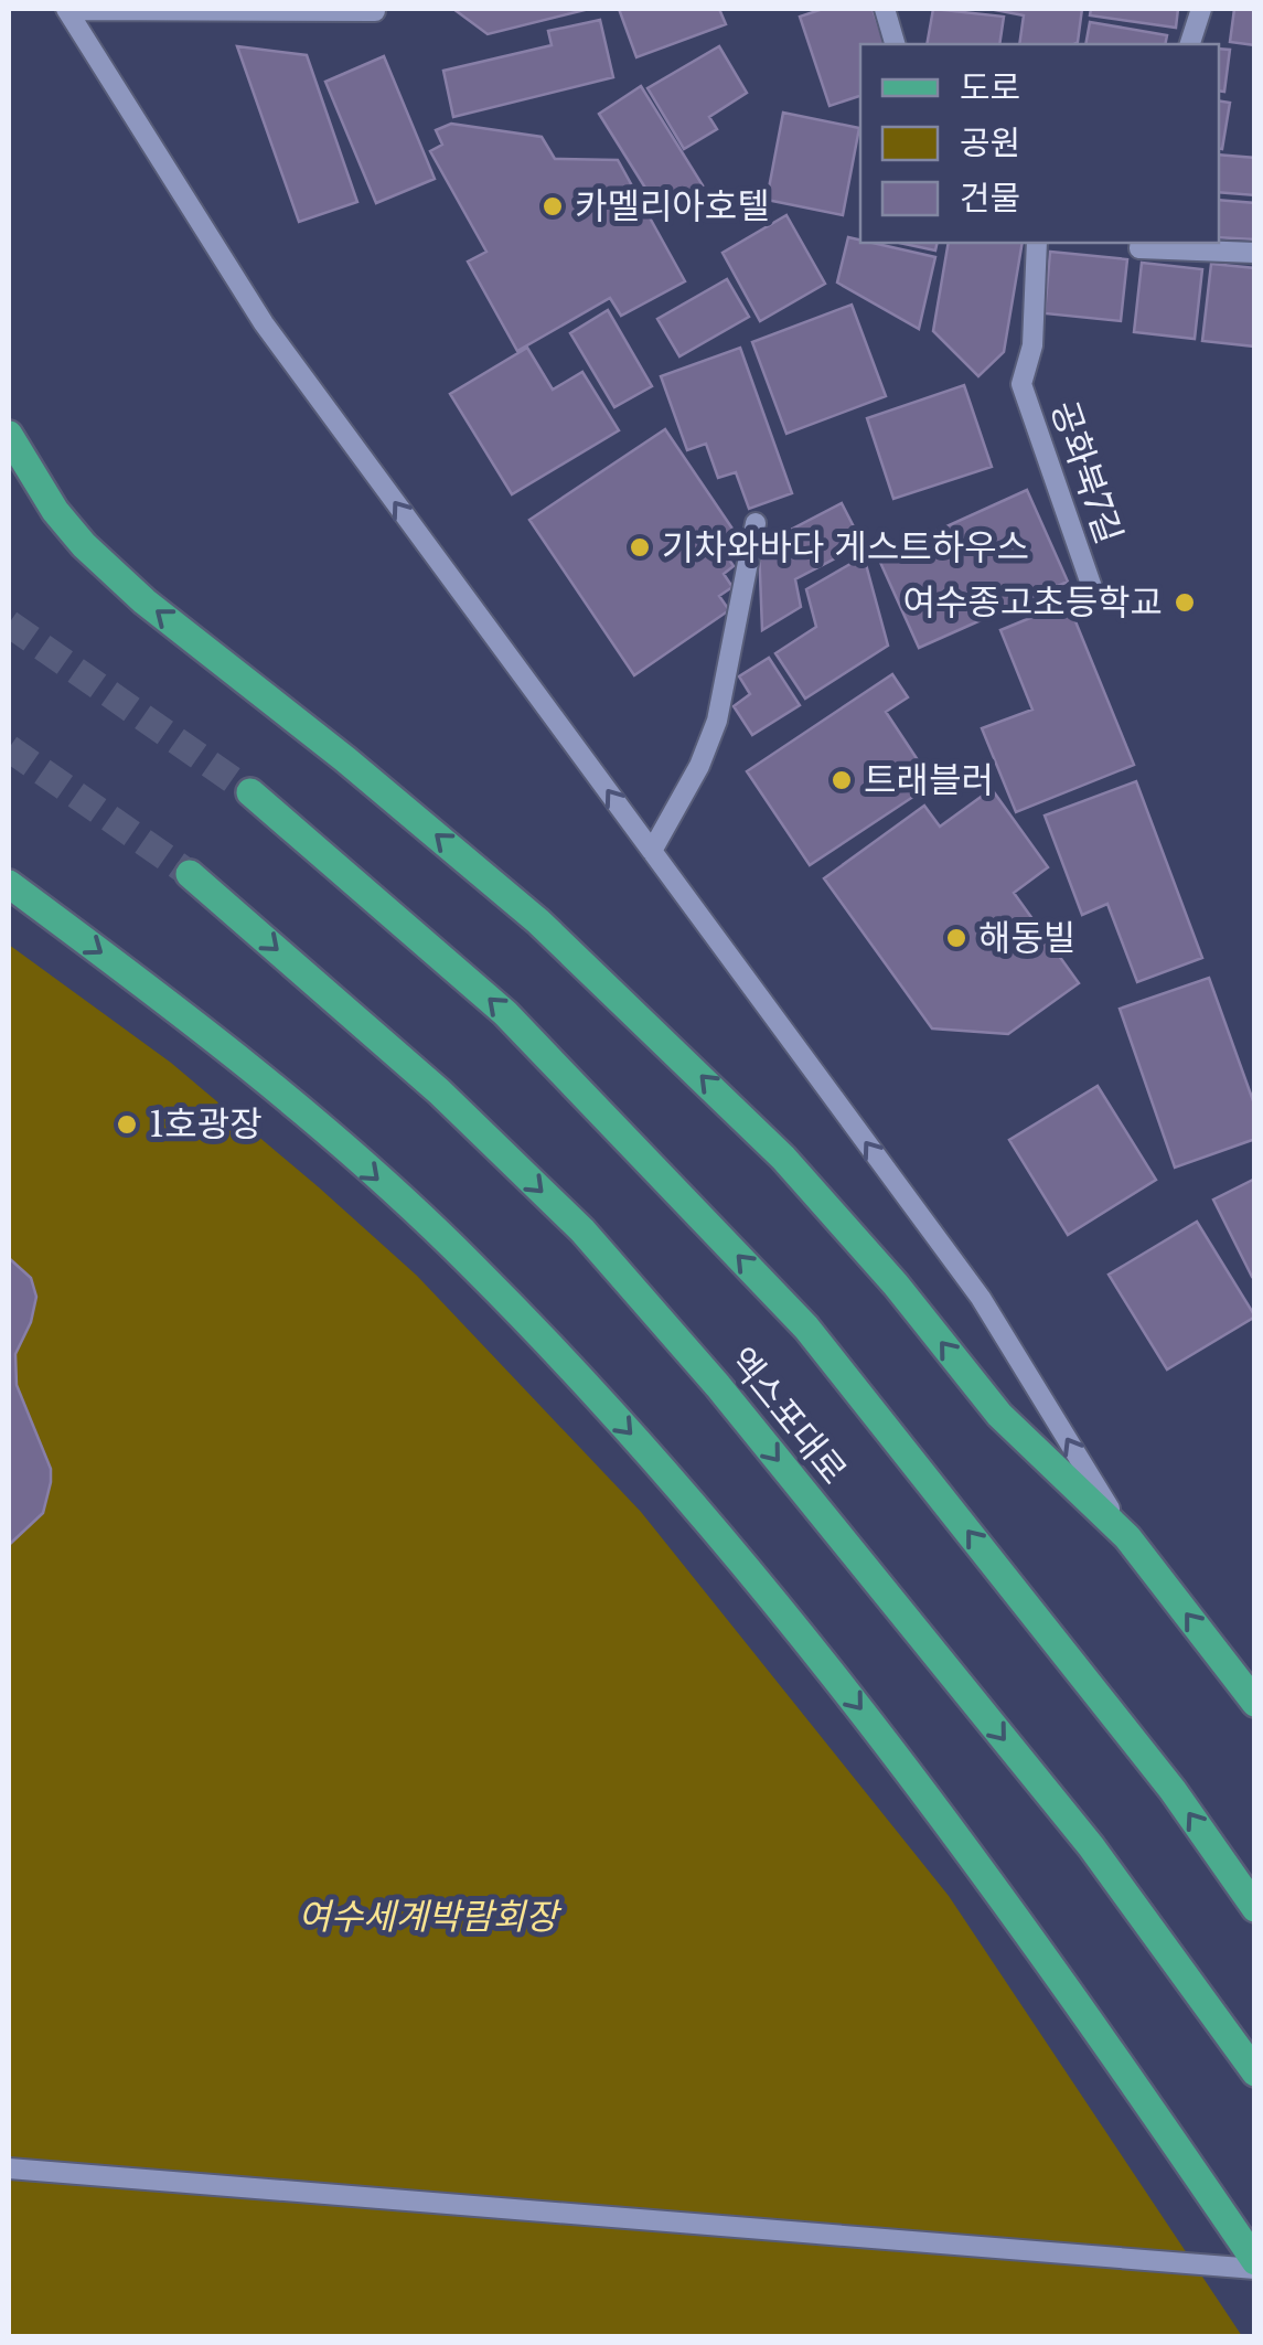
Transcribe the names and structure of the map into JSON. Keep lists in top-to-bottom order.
{
  "streets": {
    "main road": ["엑스포대로"],
    "street": ["공화북7길"]
  },
  "parks": ["여수세계박람회장"],
  "places": [
    "카멜리아호텔",
    "기차와바다 게스트하우스",
    "여수종고초등학교",
    "트래블러",
    "해동빌",
    "1호광장"
  ],
  "legend": ["도로", "공원", "건물"]
}
